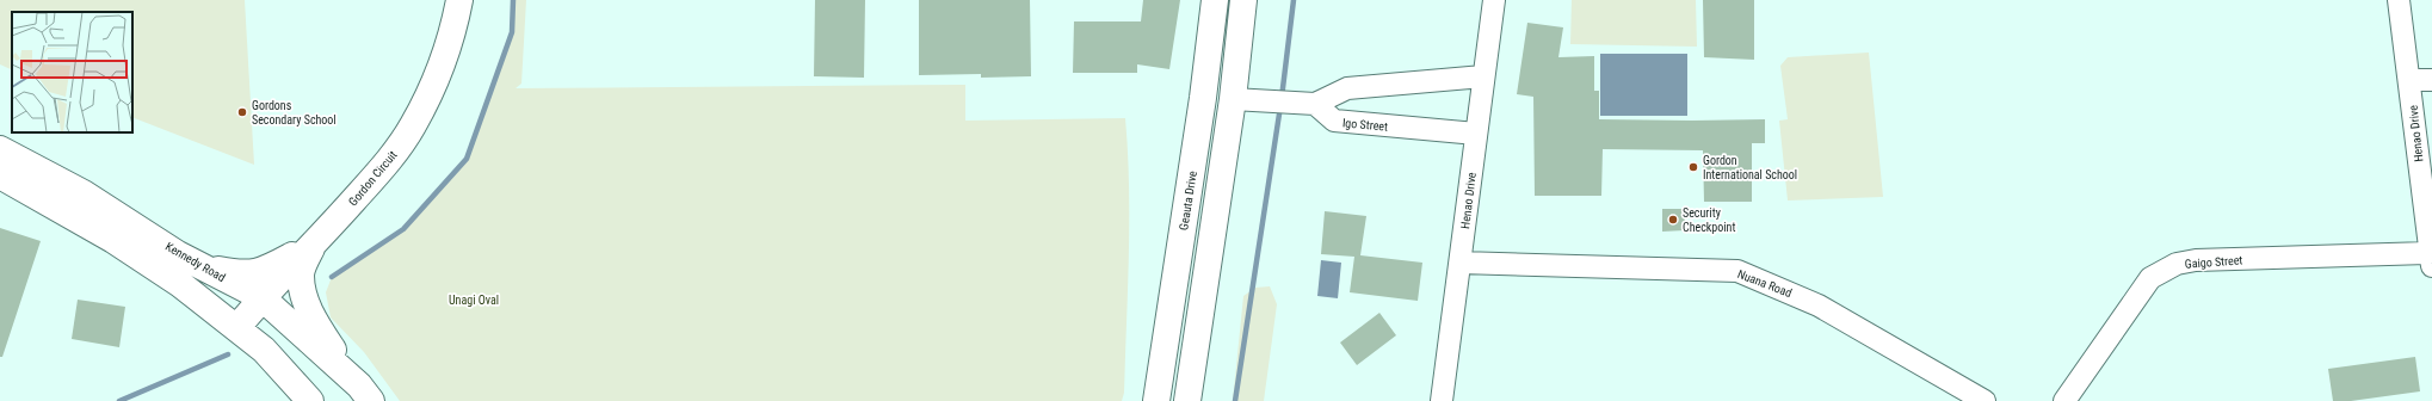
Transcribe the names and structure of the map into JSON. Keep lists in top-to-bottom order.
{
  "streets": {
    "main road": ["Gordon Circuit", "Geauta Drive", "Kennedy Road"],
    "street": [
      "Igo Street",
      "Henao Drive",
      "Gaigo Street",
      "Nuana Road"
    ]
  },
  "crossings": [
    ["Igo Street", "Henao Drive"],
    ["Henao Drive", "Gaigo Street"],
    ["Henao Drive", "Nuana Road"],
    ["Gordon Circuit", "Kennedy Road"]
  ],
  "parks": ["Unagi Oval"],
  "places": ["Gordons Secondary School", "Gordon International School", "Security Checkpoint"]
}
